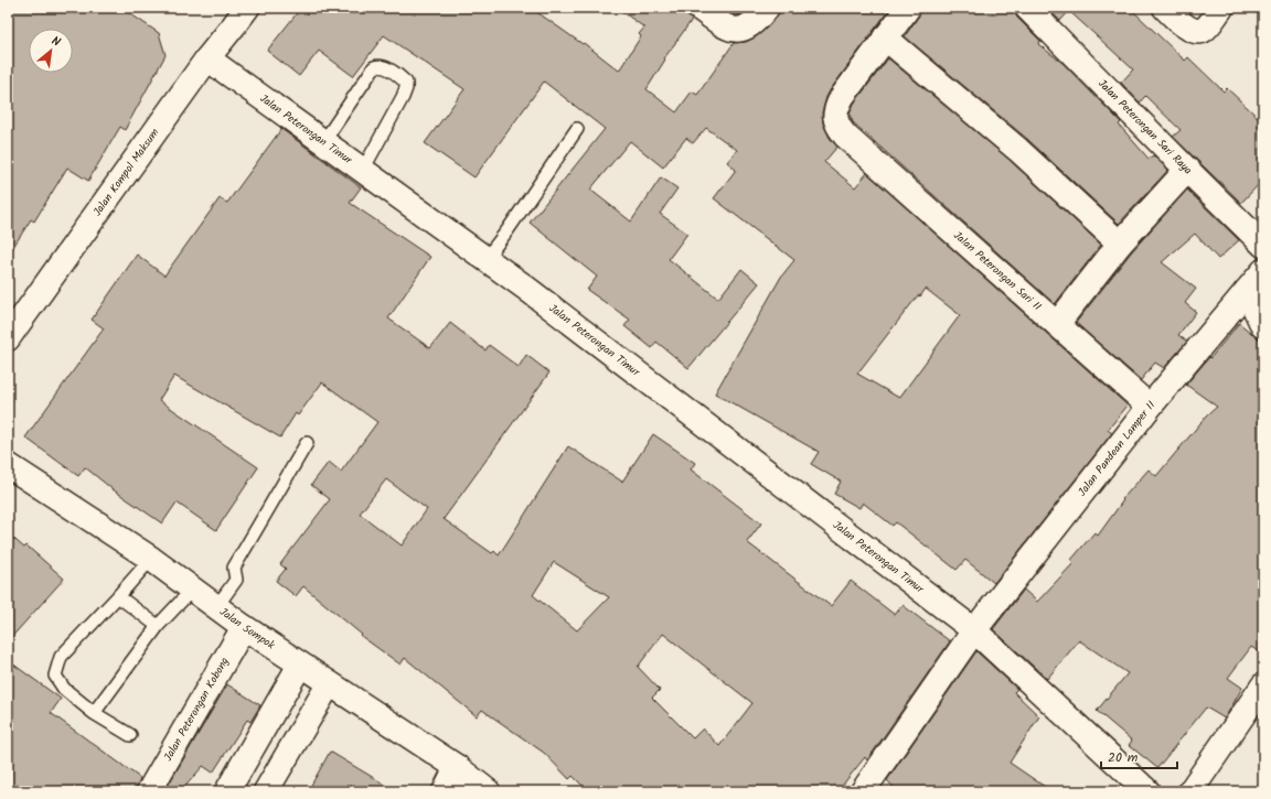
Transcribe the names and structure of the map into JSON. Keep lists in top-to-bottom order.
{
  "streets": {
    "main road": [
      "Jalan Peterongan Sari Raya",
      "Jalan Peterongan Timur",
      "Jalan Kompol Maksum",
      "Jalan Peterongan Sari II",
      "Jalan Pandean Lamper II",
      "Jalan Sompok",
      "Jalan Peterongan Kobong"
    ]
  },
  "crossings": [
    ["Jalan Peterongan Timur", "Jalan Kompol Maksum"],
    ["Jalan Peterongan Timur", "Jalan Pandean Lamper II"],
    ["Jalan Peterongan Sari II", "Jalan Pandean Lamper II"],
    ["Jalan Sompok", "Jalan Peterongan Kobong"]
  ],
  "scale_bar": "20 m",
  "north": "top right"
}
